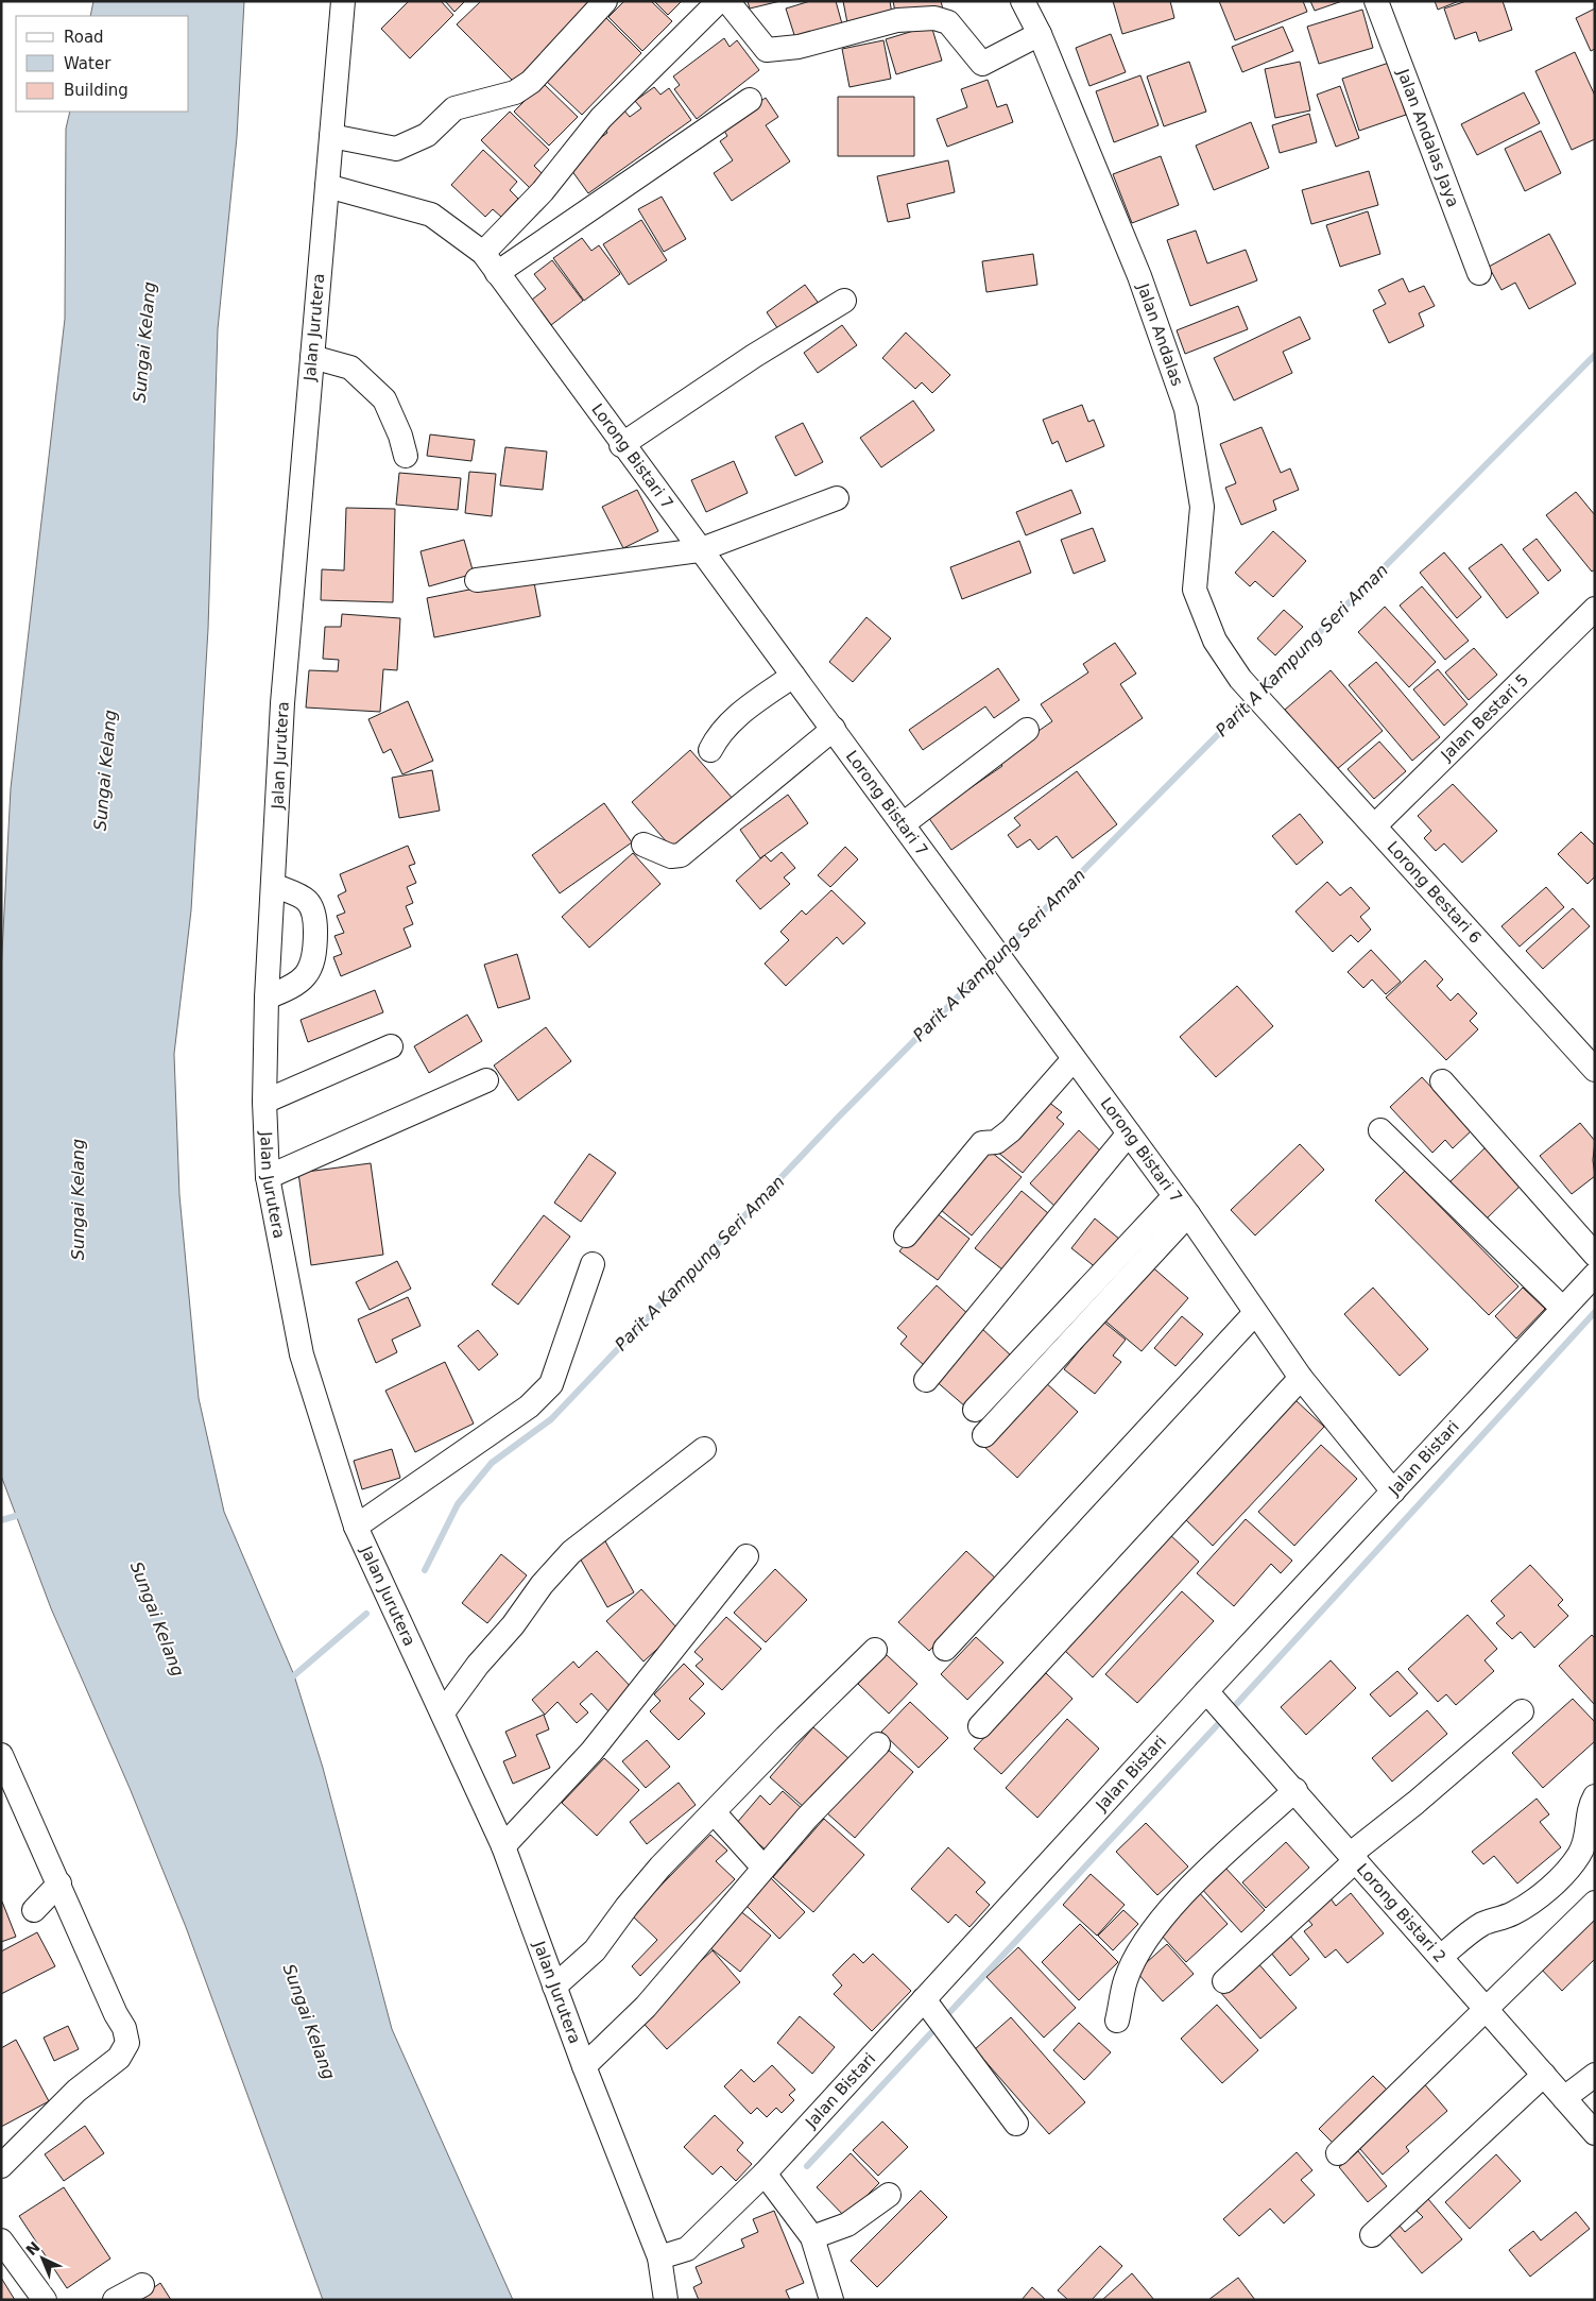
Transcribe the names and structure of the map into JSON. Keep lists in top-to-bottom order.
{
  "streets": {
    "street": [
      "Jalan Andalas Jaya",
      "Jalan Jurutera",
      "Jalan Andalas",
      "Lorong Bistari 7",
      "Jalan Bestari 5",
      "Lorong Bestari 6",
      "Jalan Bistari",
      "Lorong Bistari 2"
    ]
  },
  "crossings": [
    ["Jalan Jurutera", "Lorong Bistari 7"],
    ["Jalan Jurutera", "Jalan Bistari"],
    ["Jalan Andalas", "Lorong Bestari 6"],
    ["Lorong Bistari 7", "Jalan Bistari"],
    ["Jalan Bestari 5", "Lorong Bestari 6"],
    ["Jalan Bistari", "Lorong Bistari 2"]
  ],
  "water": ["Sungai Kelang", "Parit A Kampung Seri Aman"],
  "legend": ["Road", "Water", "Building"],
  "north": "top left"
}
